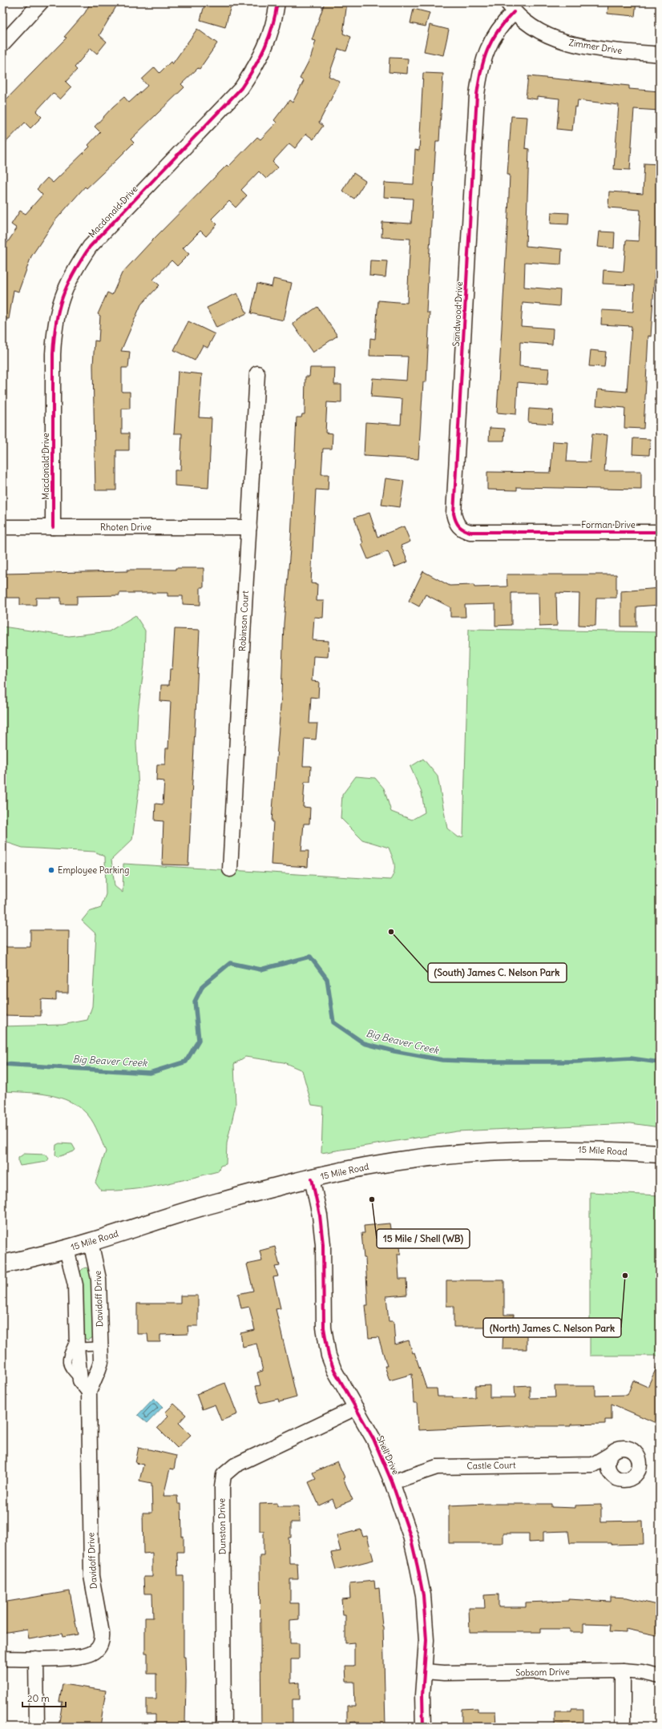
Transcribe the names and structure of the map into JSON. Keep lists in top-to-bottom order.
{
  "streets": {
    "main road": ["15 Mile Road"],
    "street": [
      "Zimmer Drive",
      "Macdonald Drive",
      "Sandwood Drive",
      "Forman Drive",
      "Rhoten Drive",
      "Robinson Court",
      "Davidoff Drive",
      "Shell Drive",
      "Castle Court",
      "Dunston Drive",
      "Sobsom Drive"
    ]
  },
  "crossings": [
    ["Zimmer Drive", "Sandwood Drive"],
    ["Macdonald Drive", "Rhoten Drive"],
    ["Sandwood Drive", "Forman Drive"],
    ["Rhoten Drive", "Robinson Court"],
    ["15 Mile Road", "Davidoff Drive"],
    ["15 Mile Road", "Shell Drive"],
    ["Shell Drive", "Castle Court"],
    ["Shell Drive", "Dunston Drive"],
    ["Shell Drive", "Sobsom Drive"]
  ],
  "water": ["Big Beaver Creek"],
  "places": [
    "Employee Parking",
    "(South) James C. Nelson Park",
    "15 Mile / Shell (WB)",
    "(North) James C. Nelson Park"
  ],
  "scale_bar": "20 m"
}
